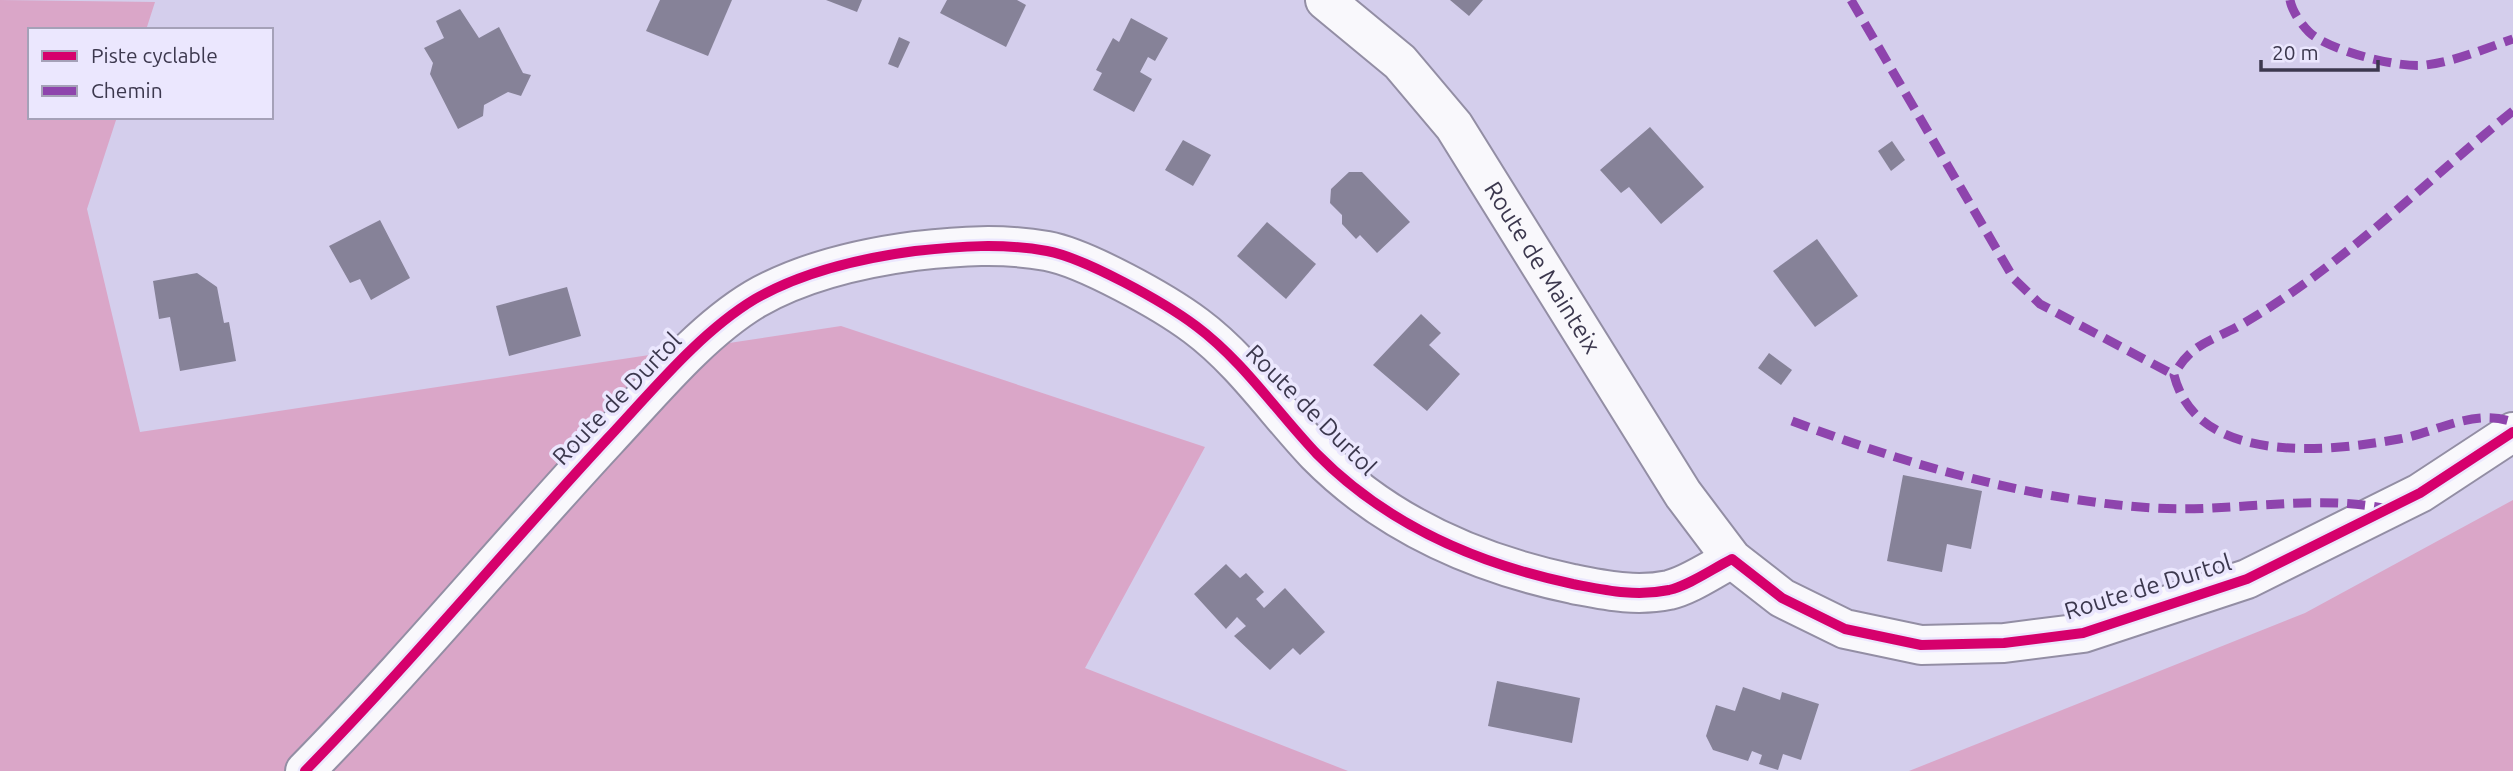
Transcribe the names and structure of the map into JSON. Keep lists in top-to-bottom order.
{
  "streets": {
    "street": ["Route de Mainteix", "Route de Durtol"]
  },
  "crossings": [
    ["Route de Mainteix", "Route de Durtol"]
  ],
  "legend": ["Piste cyclable", "Chemin"],
  "scale_bar": "20 m"
}
